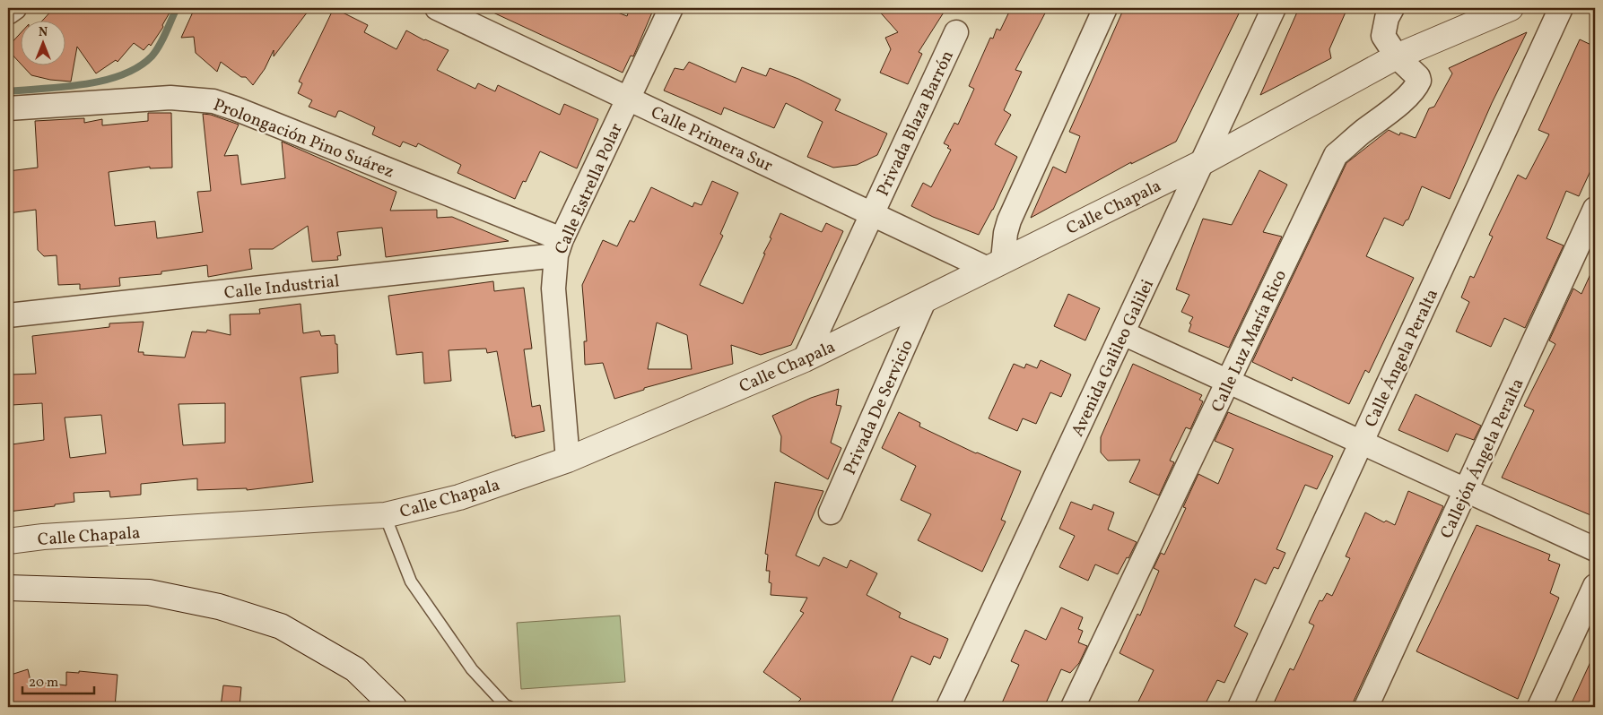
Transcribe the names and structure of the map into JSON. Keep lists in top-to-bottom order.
{
  "streets": {
    "street": [
      "Privada Blaza Barrón",
      "Prolongación Pino Suárez",
      "Calle Primera Sur",
      "Calle Estrella Polar",
      "Calle Chapala",
      "Calle Industrial",
      "Calle Luz María Rico",
      "Avenida Galileo Galilei",
      "Calle Ángela Peralta",
      "Privada De Servicio",
      "Callejón Ángela Peralta"
    ]
  },
  "crossings": [
    ["Privada Blaza Barrón", "Calle Primera Sur"],
    ["Privada Blaza Barrón", "Calle Chapala"],
    ["Prolongación Pino Suárez", "Calle Estrella Polar"],
    ["Prolongación Pino Suárez", "Calle Industrial"],
    ["Calle Primera Sur", "Calle Estrella Polar"],
    ["Calle Primera Sur", "Calle Chapala"],
    ["Calle Estrella Polar", "Calle Chapala"],
    ["Calle Estrella Polar", "Calle Industrial"],
    ["Calle Chapala", "Calle Luz María Rico"],
    ["Calle Chapala", "Avenida Galileo Galilei"],
    ["Calle Chapala", "Privada De Servicio"]
  ],
  "scale_bar": "20 m",
  "north": "top"
}
